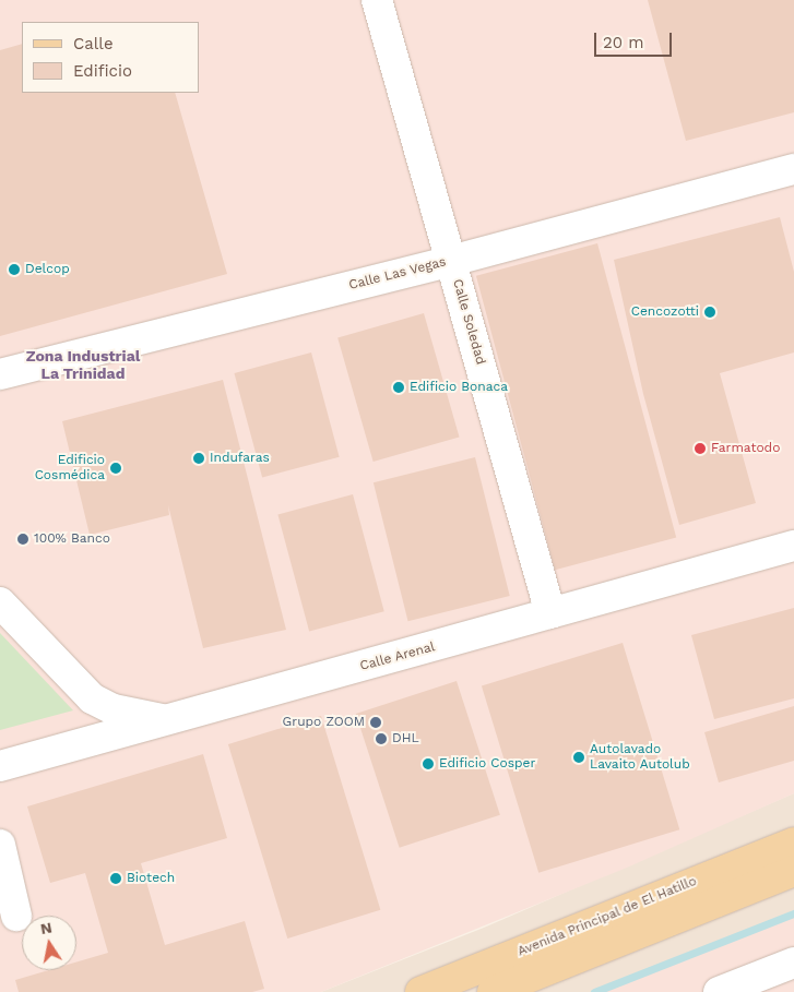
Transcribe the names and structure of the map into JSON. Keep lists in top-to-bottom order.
{
  "streets": {
    "main road": ["Avenida Principal de El Hatillo"],
    "street": ["Calle Las Vegas", "Calle Soledad", "Calle Arenal"]
  },
  "crossings": [
    ["Calle Las Vegas", "Calle Soledad"],
    ["Calle Soledad", "Calle Arenal"]
  ],
  "districts": ["Zona Industrial La Trinidad"],
  "places": [
    "Delcop",
    "Cencozotti",
    "Edificio Bonaca",
    "Farmatodo",
    "Indufaras",
    "Edificio Cosmédica",
    "100% Banco",
    "Grupo ZOOM",
    "DHL",
    "Autolavado Lavaito Autolub",
    "Edificio Cosper",
    "Biotech"
  ],
  "legend": ["Calle", "Edificio"],
  "scale_bar": "20 m",
  "north": "top"
}
